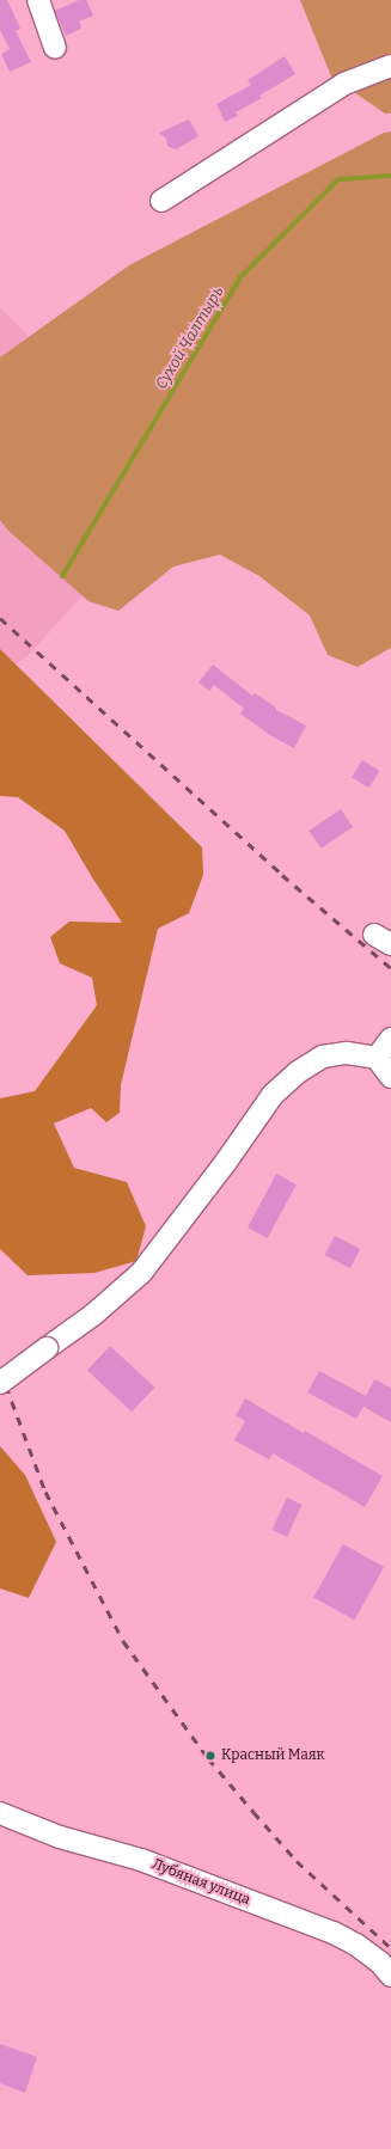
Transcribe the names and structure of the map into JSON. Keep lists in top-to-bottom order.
{
  "streets": {
    "street": ["Лубяная улица"]
  },
  "water": ["Сухой Чалтырь"],
  "places": ["Красный Маяк"]
}
